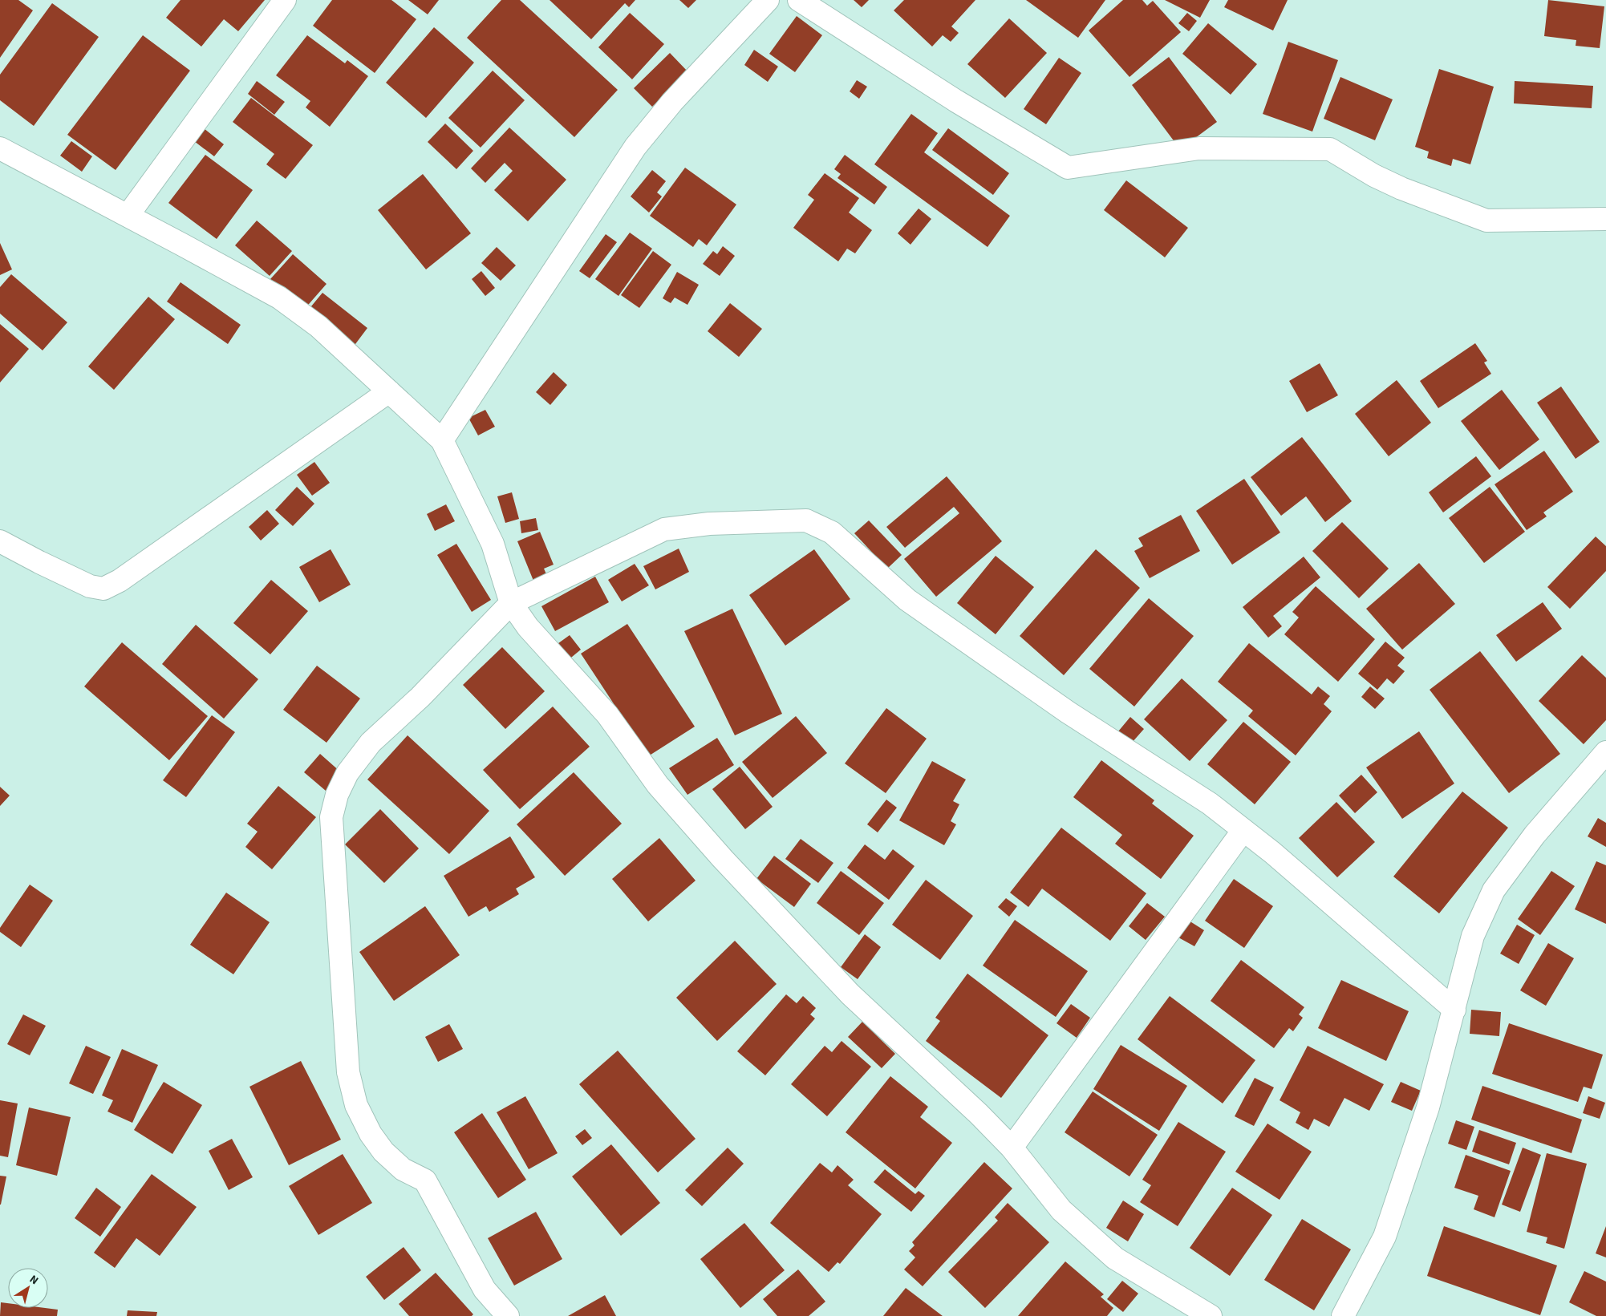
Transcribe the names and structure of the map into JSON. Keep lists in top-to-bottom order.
{
  "north": "top right"
}
